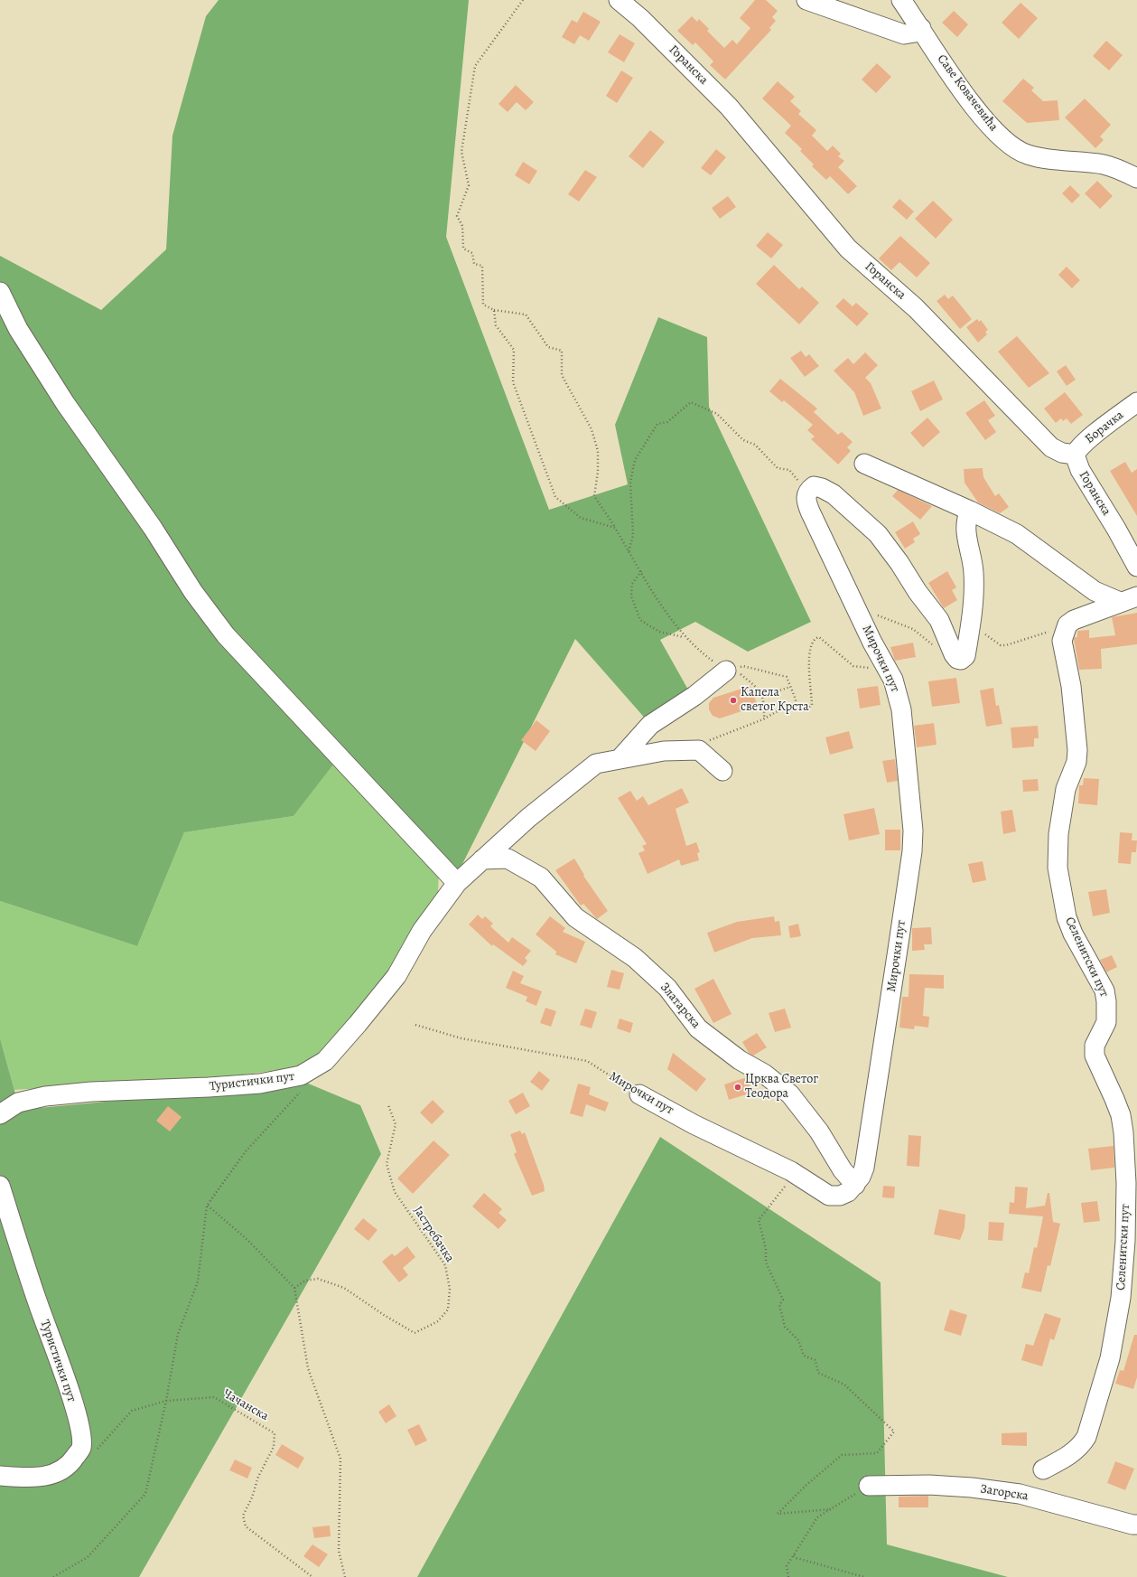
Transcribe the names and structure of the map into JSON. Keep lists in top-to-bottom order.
{
  "streets": {
    "street": [
      "Горанска",
      "Саве Ковачевића",
      "Борачка",
      "Мирочки пут",
      "Селенитски пут",
      "Златарска",
      "Туристички пут",
      "Загорска"
    ],
    "path": ["Јастребачка", "Чачанска"]
  },
  "crossings": [
    ["Горанска", "Борачка"],
    ["Мирочки пут", "Златарска"],
    ["Златарска", "Туристички пут"]
  ],
  "places": ["Капела светог Крста", "Црква Светог Теодора"]
}
